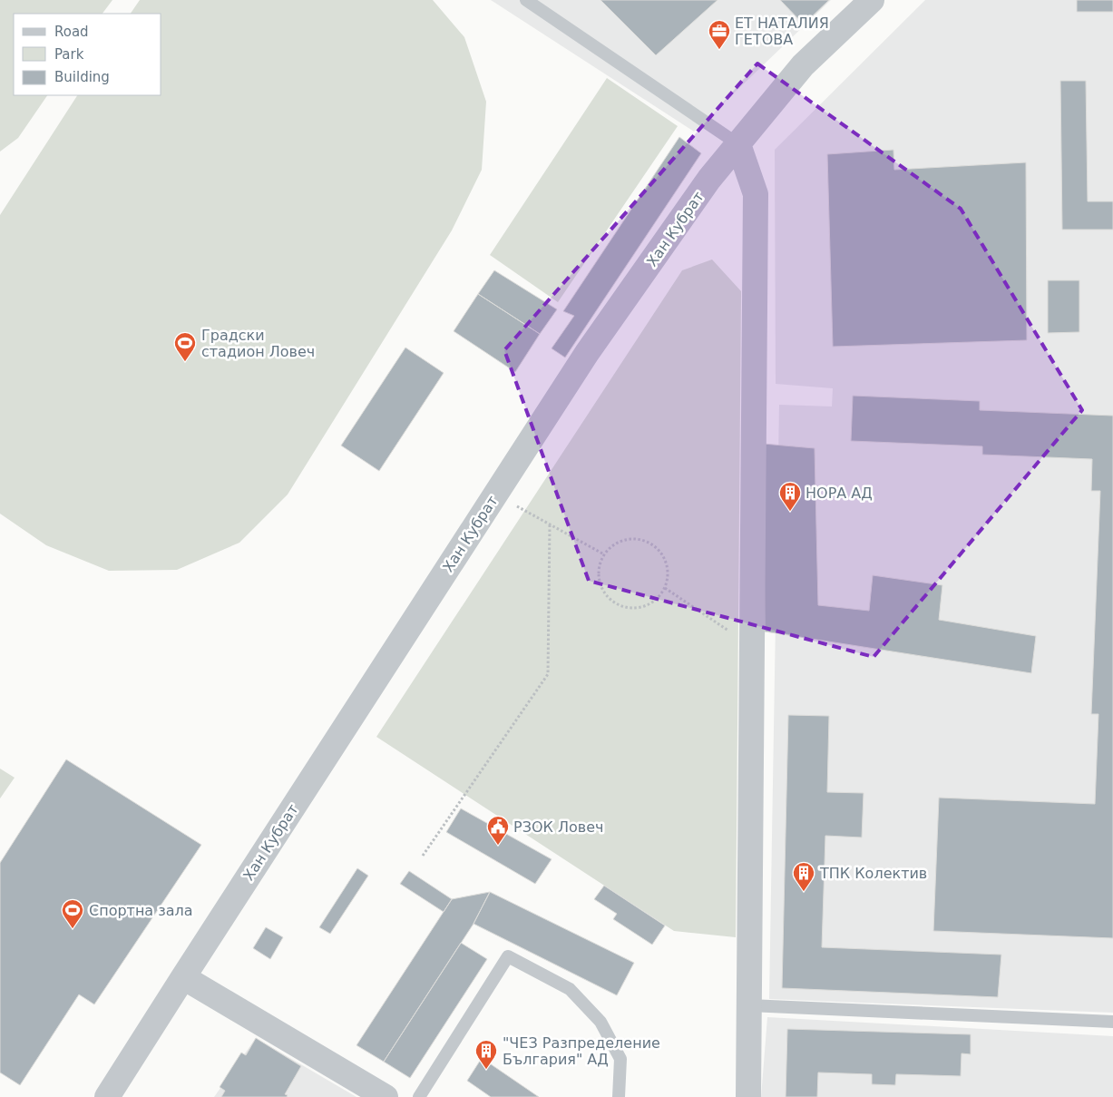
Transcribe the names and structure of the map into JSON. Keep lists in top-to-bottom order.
{
  "streets": {
    "street": ["Хан Кубрат"]
  },
  "places": {
    "office": ["ЕТ НАТАЛИЯ ГЕТОВА"],
    "sports": ["Градски стадион Ловеч", "Спортна зала"],
    "building": ["НОРА АД", "ТПК Колектив", "\"ЧЕЗ Разпределение България\" АД"],
    "public building": ["РЗОК Ловеч"]
  },
  "legend": ["Road", "Park", "Building"]
}
